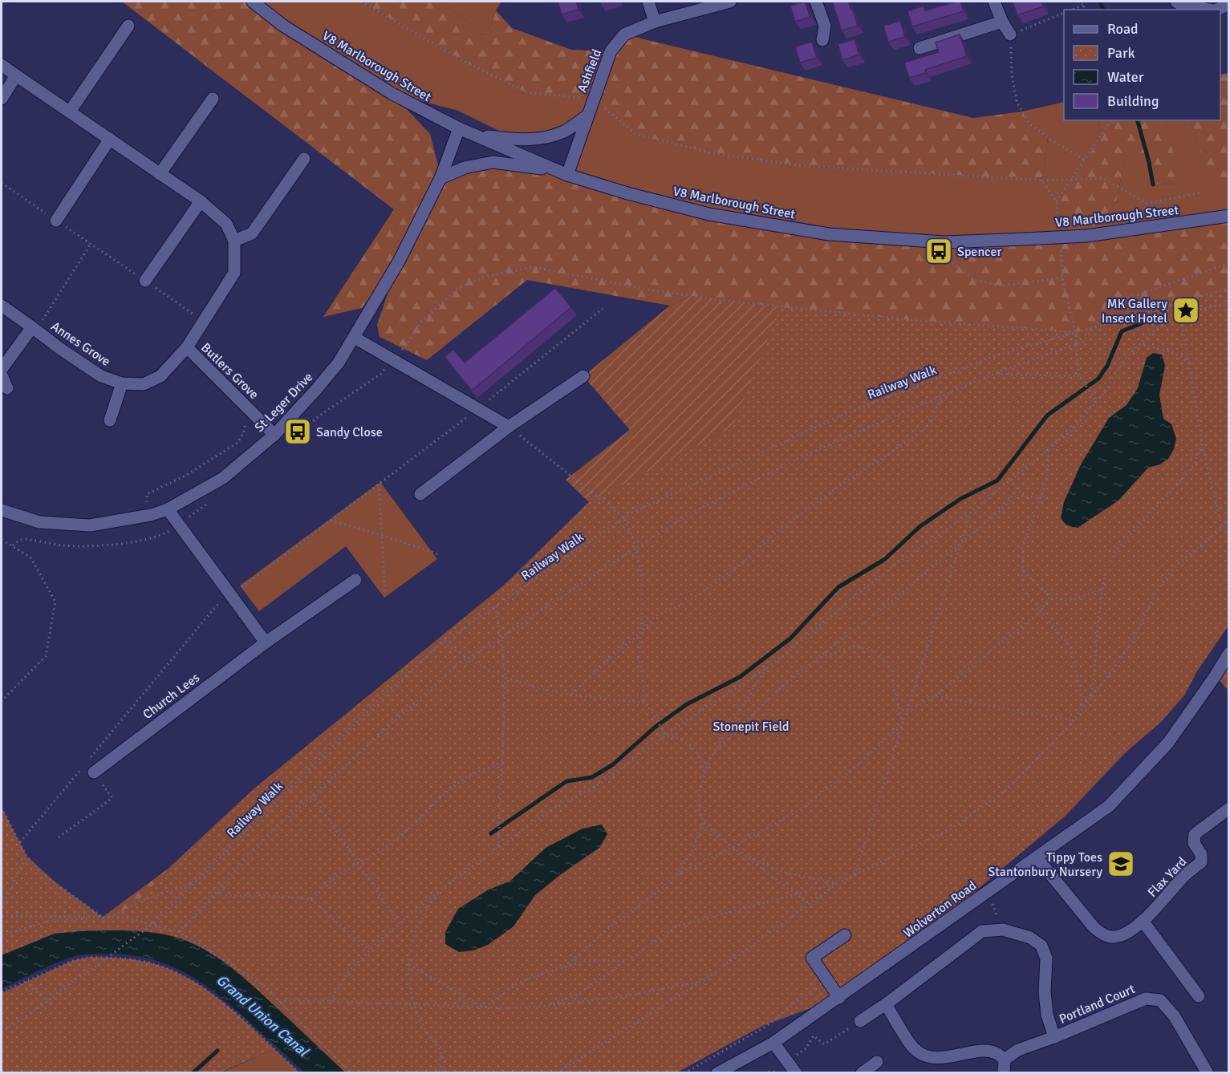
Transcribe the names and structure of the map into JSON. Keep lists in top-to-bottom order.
{
  "streets": {
    "street": [
      "V8 Marlborough Street",
      "Ashfield",
      "Annes Grove",
      "Butlers Grove",
      "St Leger Drive",
      "Church Lees",
      "Flax Yard",
      "Wolverton Road",
      "Portland Court"
    ],
    "path": ["Railway Walk"]
  },
  "crossings": [
    ["V8 Marlborough Street", "Ashfield"],
    ["V8 Marlborough Street", "St Leger Drive"],
    ["Annes Grove", "Butlers Grove"],
    ["Butlers Grove", "St Leger Drive"],
    ["Flax Yard", "Wolverton Road"]
  ],
  "water": ["Grand Union Canal"],
  "parks": ["Stonepit Field"],
  "places": {
    "bus stop": ["Spencer", "Sandy Close"],
    "place": ["MK Gallery Insect Hotel"],
    "school or university": ["Tippy Toes Stantonbury Nursery"]
  },
  "legend": [
    "Road",
    "Park",
    "Water",
    "Building"
  ]
}
